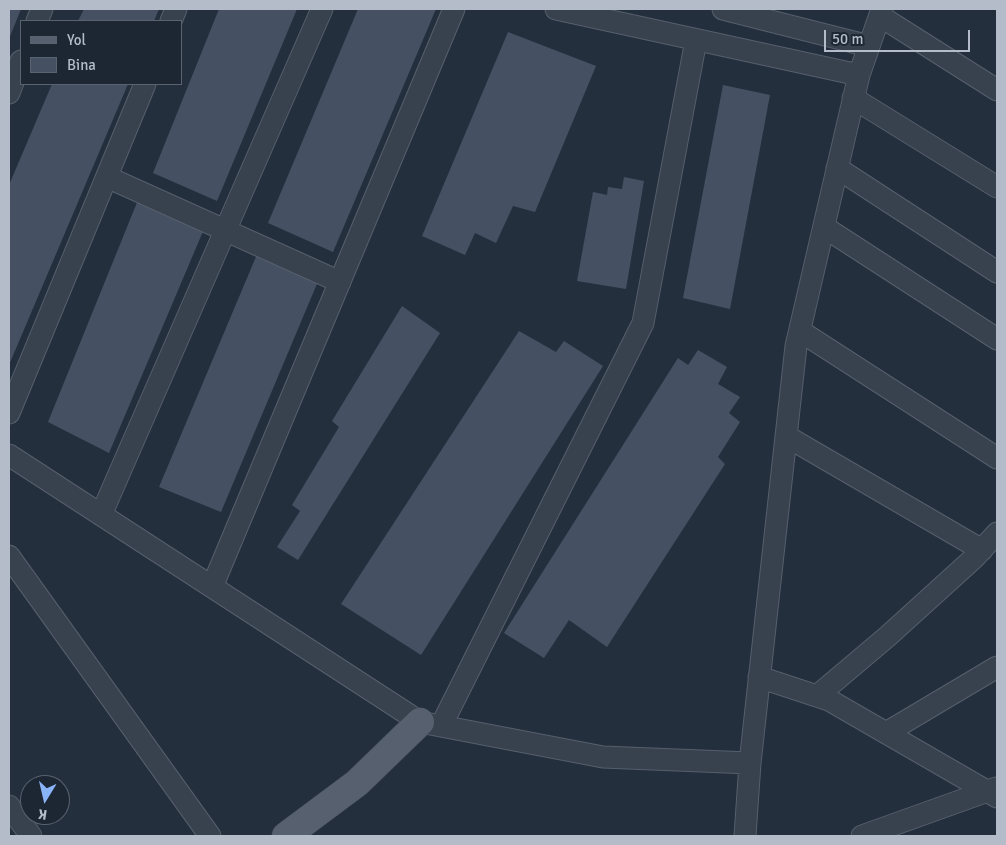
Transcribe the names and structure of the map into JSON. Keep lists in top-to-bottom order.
{
  "legend": ["Yol", "Bina"],
  "scale_bar": "50 m",
  "north": "bottom"
}
